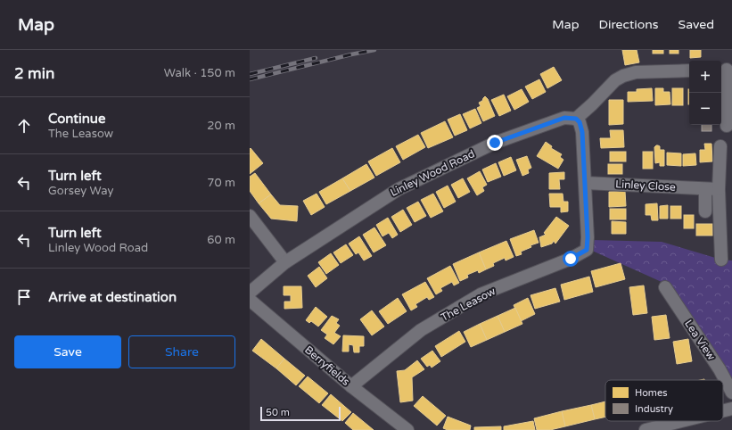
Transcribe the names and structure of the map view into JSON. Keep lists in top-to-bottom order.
{
  "streets": {
    "street": [
      "Linley Wood Road",
      "Linley Close",
      "The Leasow",
      "Lea View",
      "Berryfields"
    ]
  },
  "crossings": [
    ["Linley Close", "The Leasow"],
    ["The Leasow", "Berryfields"]
  ],
  "legend": ["Homes", "Industry"],
  "scale_bar": "50 m",
  "page": {
    "header": "Map",
    "nav": ["Map", "Directions", "Saved"],
    "heading": ["2 min", "Walk · 150 m"],
    "map_buttons": ["+", "−"],
    "list": [
      ["Continue", "The Leasow", "20 m"],
      ["Turn left", "Gorsey Way", "70 m"],
      ["Turn left", "Linley Wood Road", "60 m"],
      "Arrive at destination"
    ],
    "buttons": ["Save", "Share"],
    "scale": "50 m"
  }
}
